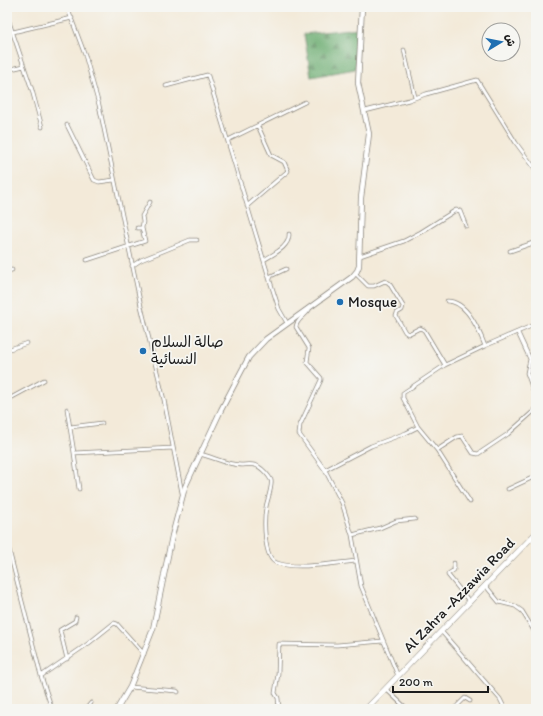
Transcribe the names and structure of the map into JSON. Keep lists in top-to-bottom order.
{
  "streets": {
    "main road": ["Al Zahra -Azzawia Road"]
  },
  "places": ["Mosque", "صالة السلام النسائية"],
  "scale_bar": "200 m",
  "north": "right"
}
